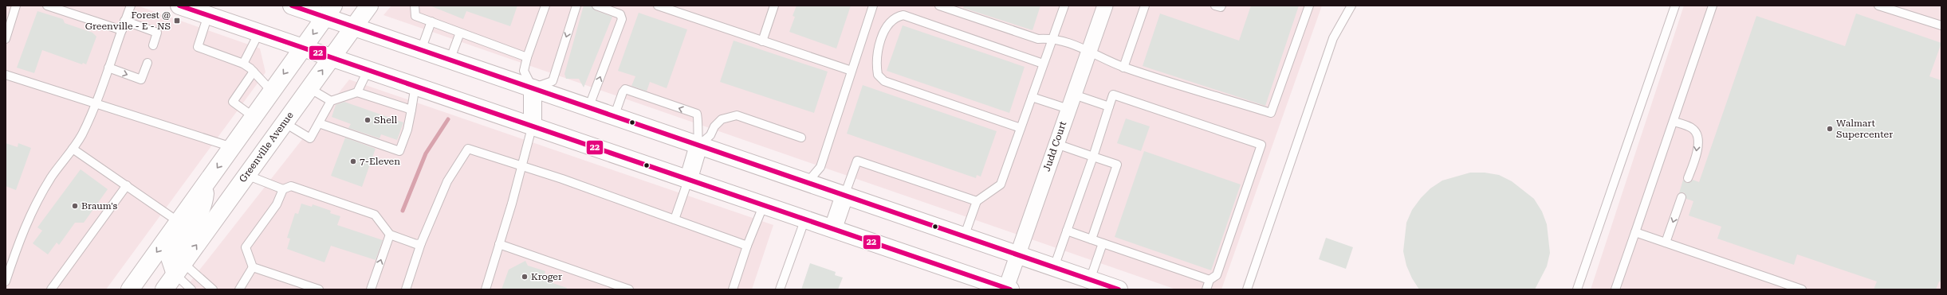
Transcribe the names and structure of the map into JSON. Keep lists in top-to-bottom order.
{
  "streets": {
    "main road": ["Greenville Avenue"],
    "street": ["Judd Court"]
  },
  "places": {
    "transit": ["Forest @ Greenville - E - NS"],
    "other": [
      "Shell",
      "Walmart Supercenter",
      "7-Eleven",
      "Braum's",
      "Kroger"
    ]
  },
  "lines": ["transit line 22"]
}
